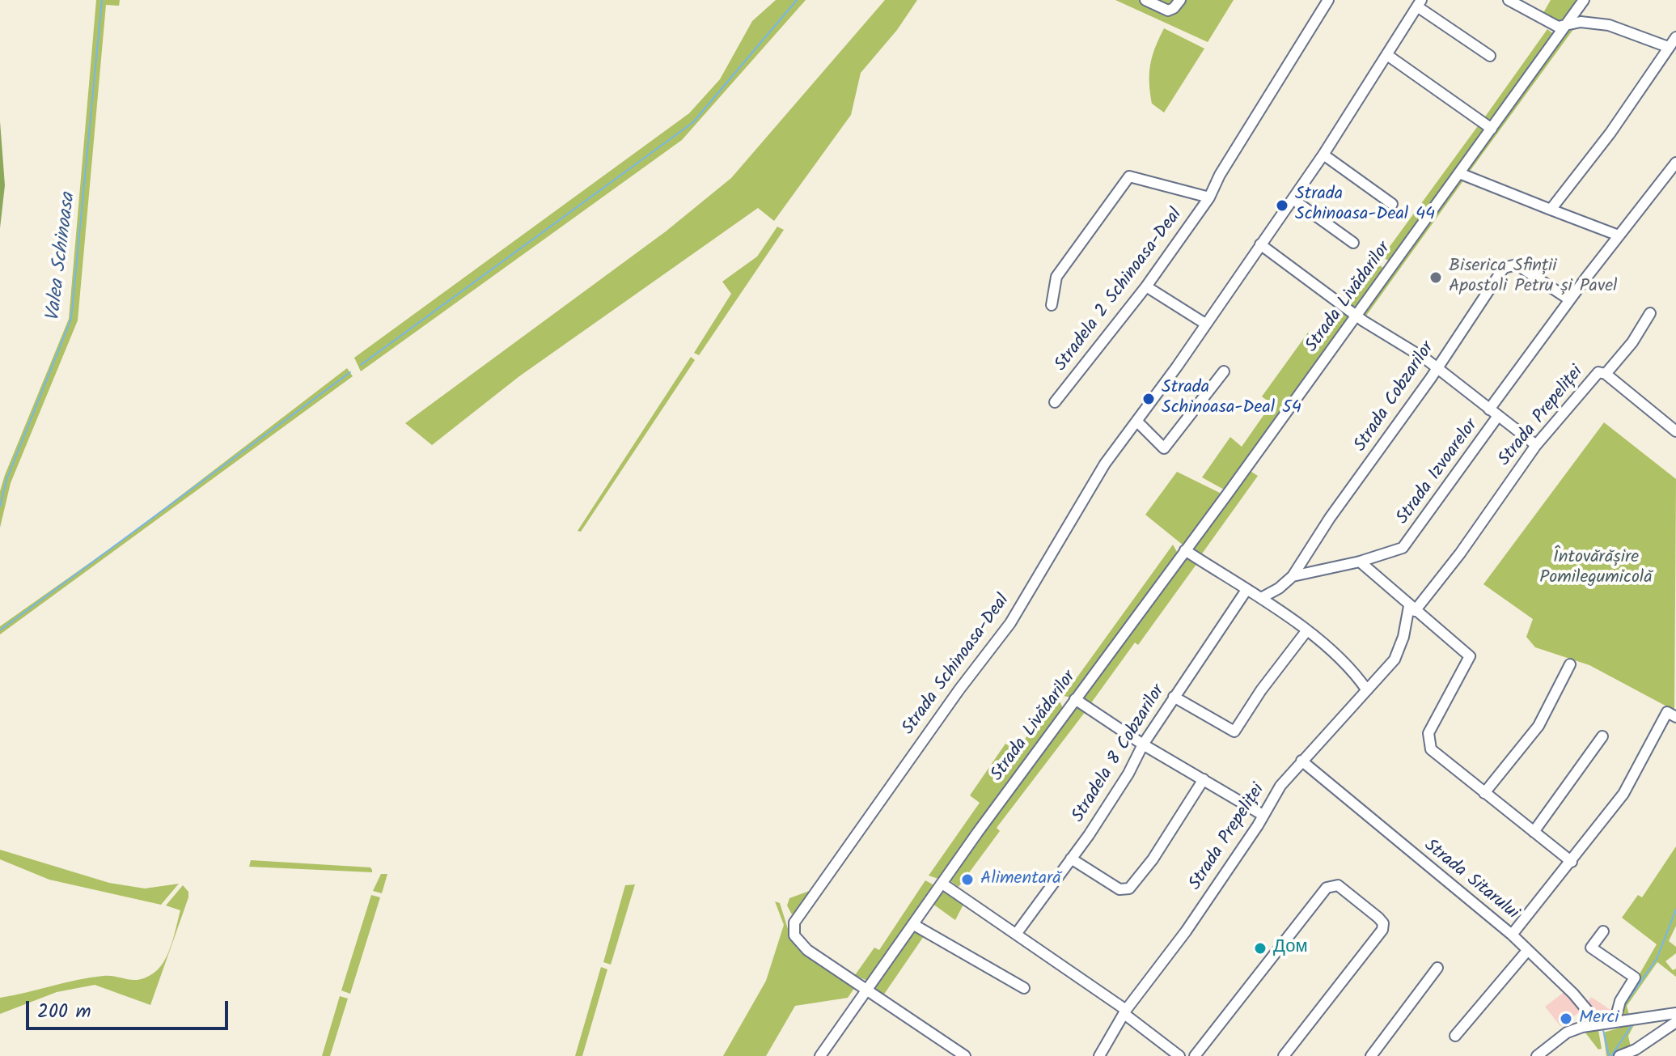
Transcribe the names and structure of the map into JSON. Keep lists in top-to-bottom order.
{
  "streets": {
    "street": [
      "Stradela 2 Schinoasa-Deal",
      "Strada Livădarilor",
      "Strada Cobzarilor",
      "Strada Prepeliței",
      "Strada Izvoarelor",
      "Strada Schinoasa-Deal",
      "Stradela 8 Cobzarilor",
      "Strada Sitarului"
    ]
  },
  "crossings": [
    ["Strada Livădarilor", "Strada Schinoasa-Deal"],
    ["Strada Cobzarilor", "Strada Izvoarelor"],
    ["Strada Prepeliței", "Strada Sitarului"]
  ],
  "water": ["Valea Schinoasa"],
  "parks": ["Întovărășire Pomilegumicolă"],
  "places": [
    "Strada Schinoasa-Deal 44",
    "Biserica Sfinții Apostoli Petru și Pavel",
    "Strada Schinoasa-Deal 54",
    "Alimentară",
    "Дом",
    "Merci"
  ],
  "scale_bar": "200 m"
}
